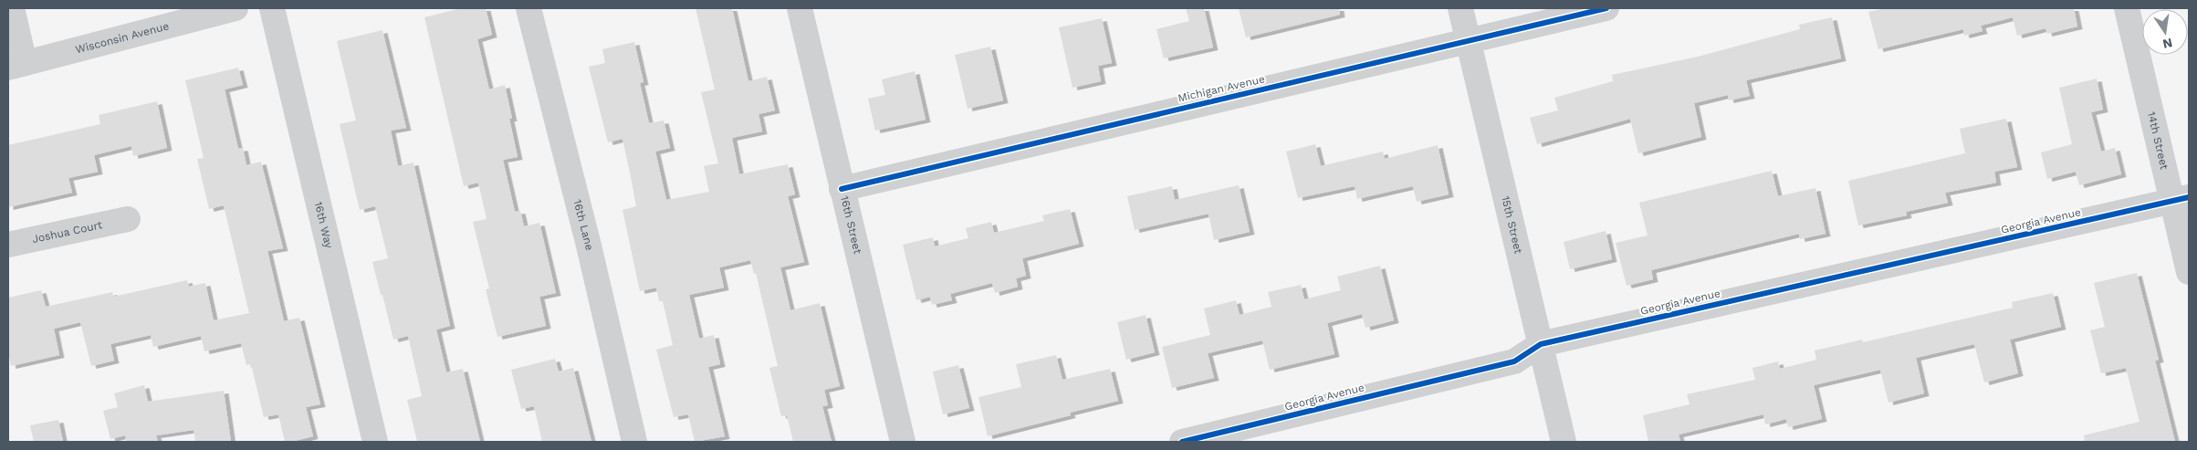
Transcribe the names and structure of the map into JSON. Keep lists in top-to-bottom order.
{
  "streets": {
    "street": [
      "Wisconsin Avenue",
      "Michigan Avenue",
      "14th Street",
      "Georgia Avenue",
      "16th Way",
      "16th Lane",
      "15th Street",
      "16th Street",
      "Joshua Court"
    ]
  },
  "crossings": [
    ["Michigan Avenue", "15th Street"],
    ["Michigan Avenue", "16th Street"],
    ["14th Street", "Georgia Avenue"],
    ["Georgia Avenue", "15th Street"]
  ],
  "north": "bottom"
}
